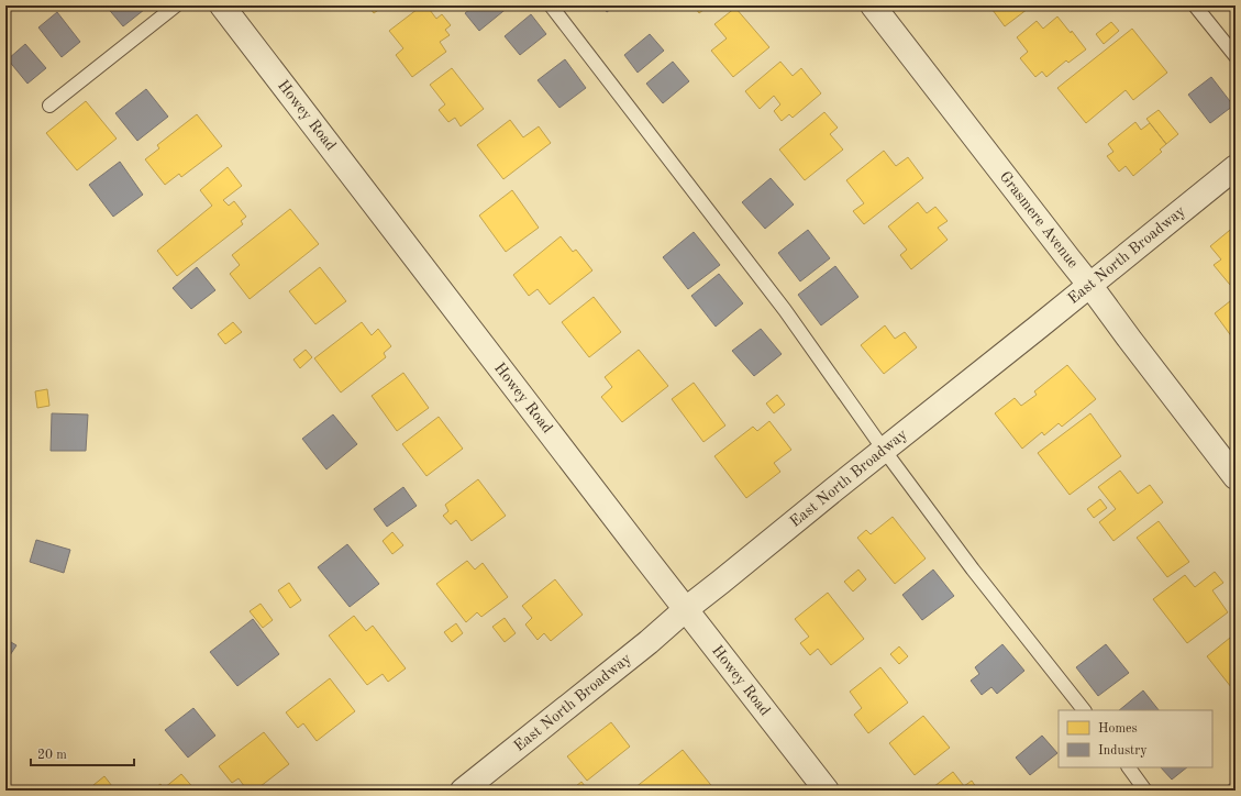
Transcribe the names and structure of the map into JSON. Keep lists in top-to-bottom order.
{
  "streets": {
    "street": ["Howey Road", "Grasmere Avenue", "East North Broadway"]
  },
  "crossings": [
    ["Howey Road", "East North Broadway"],
    ["Grasmere Avenue", "East North Broadway"]
  ],
  "legend": ["Homes", "Industry"],
  "scale_bar": "20 m"
}
